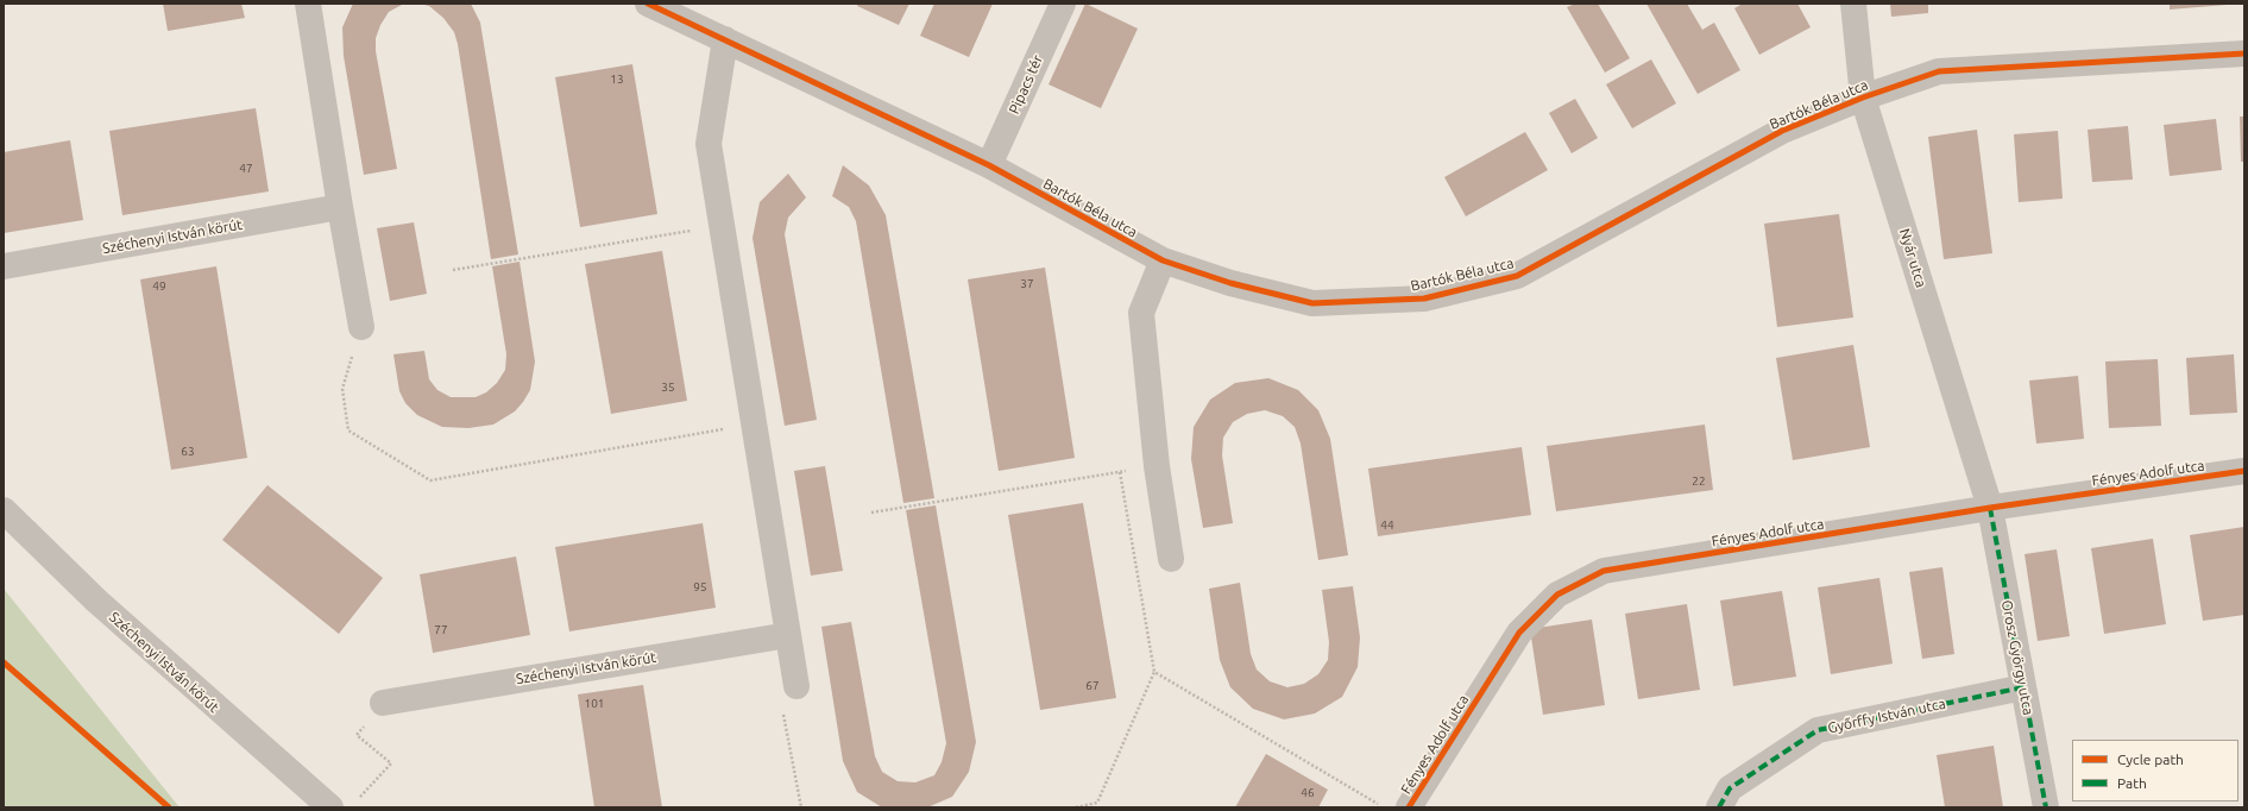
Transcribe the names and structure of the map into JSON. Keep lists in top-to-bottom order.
{
  "streets": {
    "street": [
      "Pipacs tér",
      "Bartók Béla utca",
      "Széchenyi István körút",
      "Nyár utca",
      "Fényes Adolf utca",
      "Orosz György utca",
      "Győrffy István utca"
    ]
  },
  "crossings": [
    ["Pipacs tér", "Bartók Béla utca"],
    ["Bartók Béla utca", "Nyár utca"],
    ["Nyár utca", "Fényes Adolf utca"],
    ["Nyár utca", "Orosz György utca"],
    ["Fényes Adolf utca", "Orosz György utca"],
    ["Orosz György utca", "Győrffy István utca"]
  ],
  "house_numbers": [
    "13",
    "47",
    "37",
    "49",
    "35",
    "63",
    "22",
    "44",
    "95",
    "77",
    "67",
    "101",
    "46"
  ],
  "legend": ["Cycle path", "Path"]
}
